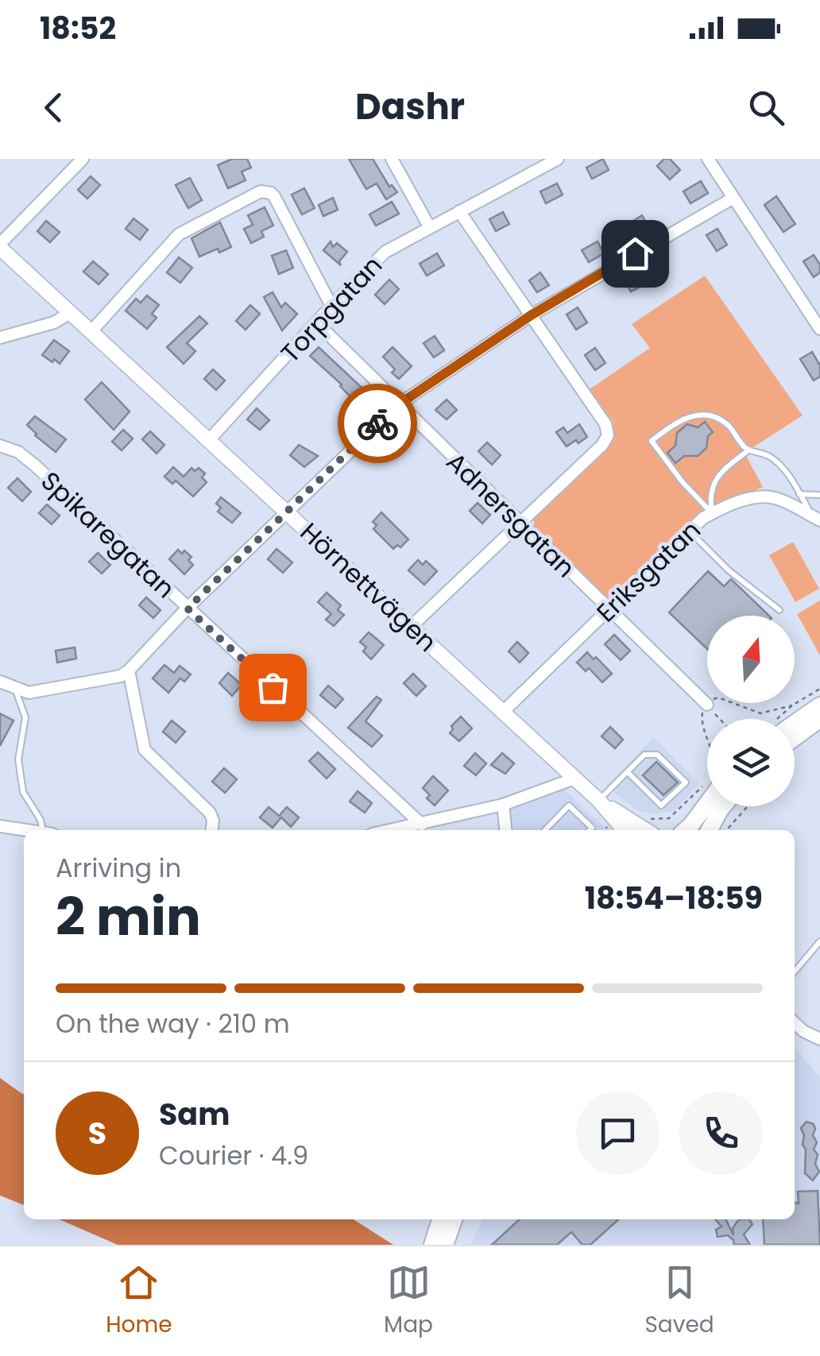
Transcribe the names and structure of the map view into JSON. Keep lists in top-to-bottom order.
{
  "streets": {
    "street": [
      "Torpgatan",
      "Adnersgatan",
      "Spikaregatan",
      "Eriksgatan",
      "Hörnettvägen"
    ]
  },
  "crossings": [
    ["Torpgatan", "Adnersgatan"],
    ["Torpgatan", "Hörnettvägen"],
    ["Adnersgatan", "Eriksgatan"],
    ["Eriksgatan", "Hörnettvägen"]
  ],
  "north": "top",
  "page": {
    "status": "18:52",
    "header": "Dashr",
    "heading": ["2 min", "Arriving in", "18:54–18:59"],
    "panel": ["Sam", "Courier · 4.9"],
    "bar": "On the way · 210 m",
    "round": "S",
    "tabs": ["Home", "Map", "Saved"]
  }
}
